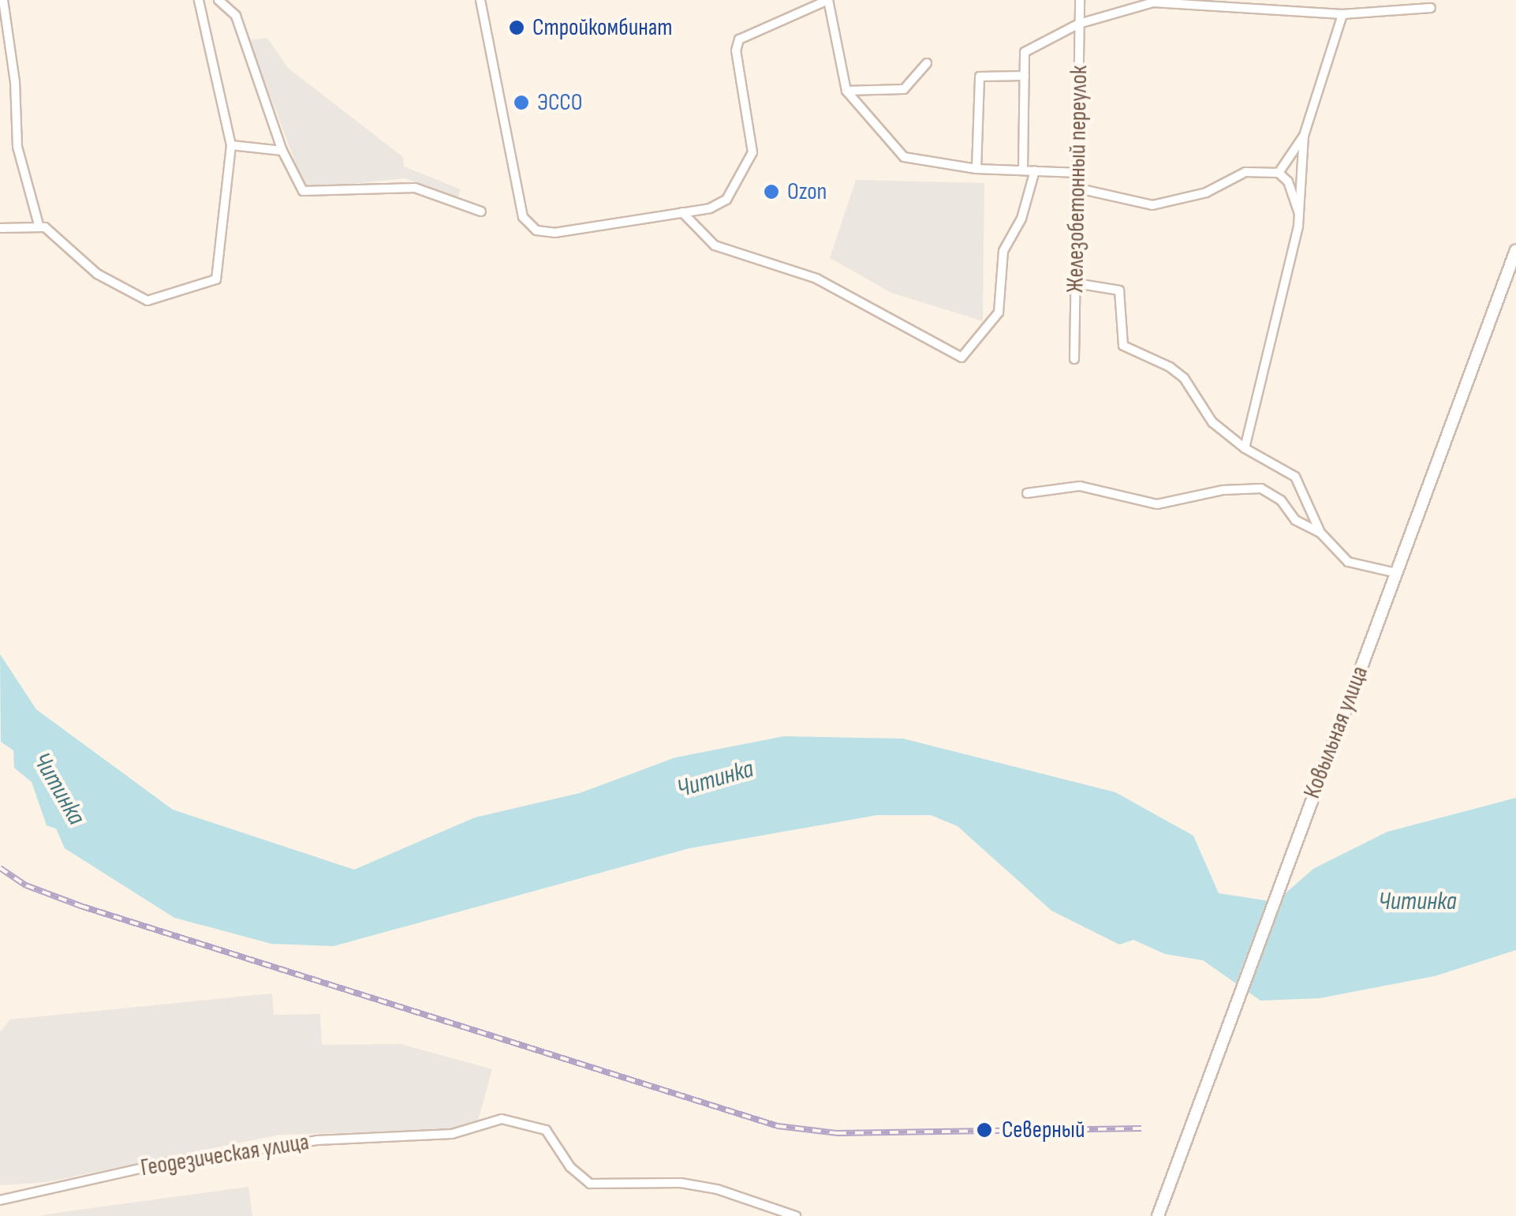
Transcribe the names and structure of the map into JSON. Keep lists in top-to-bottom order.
{
  "streets": {
    "main road": ["Ковыльная улица"],
    "street": ["Железобетонный переулок", "Геодезическая улица"]
  },
  "water": ["Читинка"],
  "places": [
    "Стройкомбинат",
    "ЭССО",
    "Ozon",
    "Северный"
  ]
}
